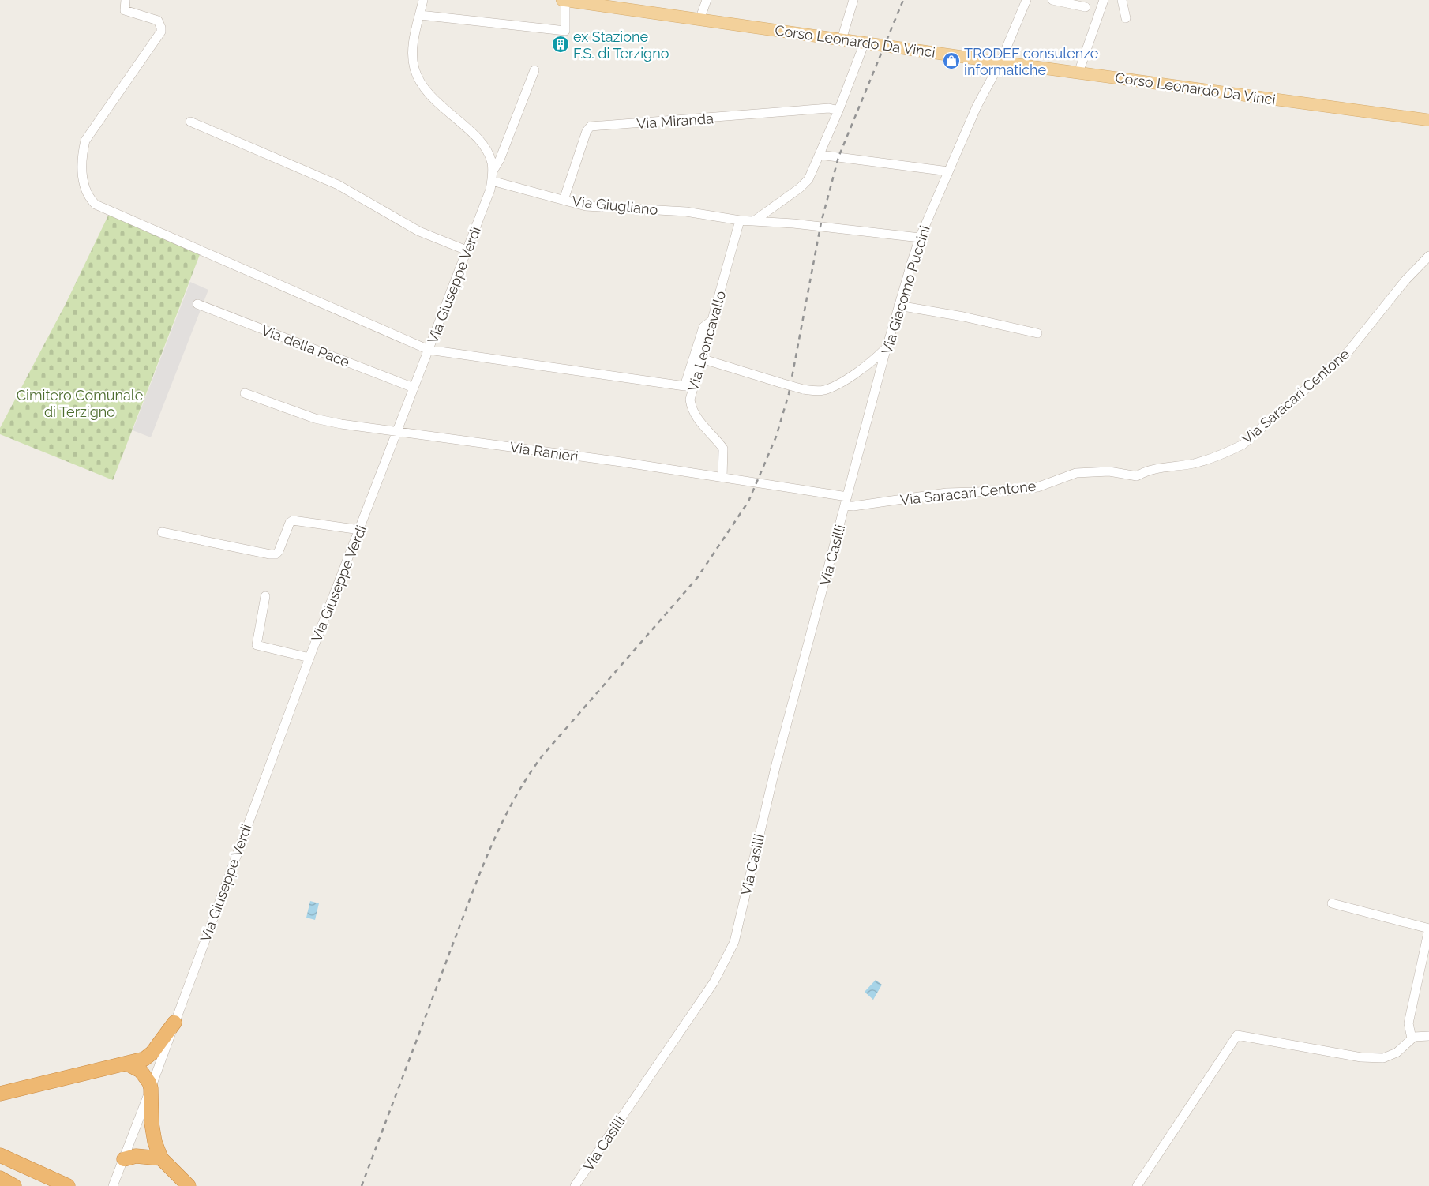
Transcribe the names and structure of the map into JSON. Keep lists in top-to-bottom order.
{
  "streets": {
    "main road": ["Corso Leonardo Da Vinci"],
    "street": [
      "Via Miranda",
      "Via Giugliano",
      "Via Giuseppe Verdi",
      "Via Giacomo Puccini",
      "Via Leoncavallo",
      "Via della Pace",
      "Via Saracari Centone",
      "Via Ranieri",
      "Via Casilli"
    ]
  },
  "crossings": [
    ["Corso Leonardo Da Vinci", "Via Giacomo Puccini"],
    ["Via Miranda", "Via Giugliano"],
    ["Via Giugliano", "Via Giuseppe Verdi"],
    ["Via Giugliano", "Via Giacomo Puccini"],
    ["Via Giugliano", "Via Leoncavallo"],
    ["Via Giuseppe Verdi", "Via della Pace"],
    ["Via Giuseppe Verdi", "Via Ranieri"],
    ["Via Giacomo Puccini", "Via Saracari Centone"],
    ["Via Giacomo Puccini", "Via Ranieri"],
    ["Via Giacomo Puccini", "Via Casilli"],
    ["Via Leoncavallo", "Via Ranieri"],
    ["Via Saracari Centone", "Via Ranieri"],
    ["Via Saracari Centone", "Via Casilli"],
    ["Via Ranieri", "Via Casilli"]
  ],
  "parks": ["Cimitero Comunale di Terzigno"],
  "places": {
    "building": ["ex Stazione F.S. di Terzigno"],
    "shop": ["TRODEF consulenze informatiche"]
  }
}
